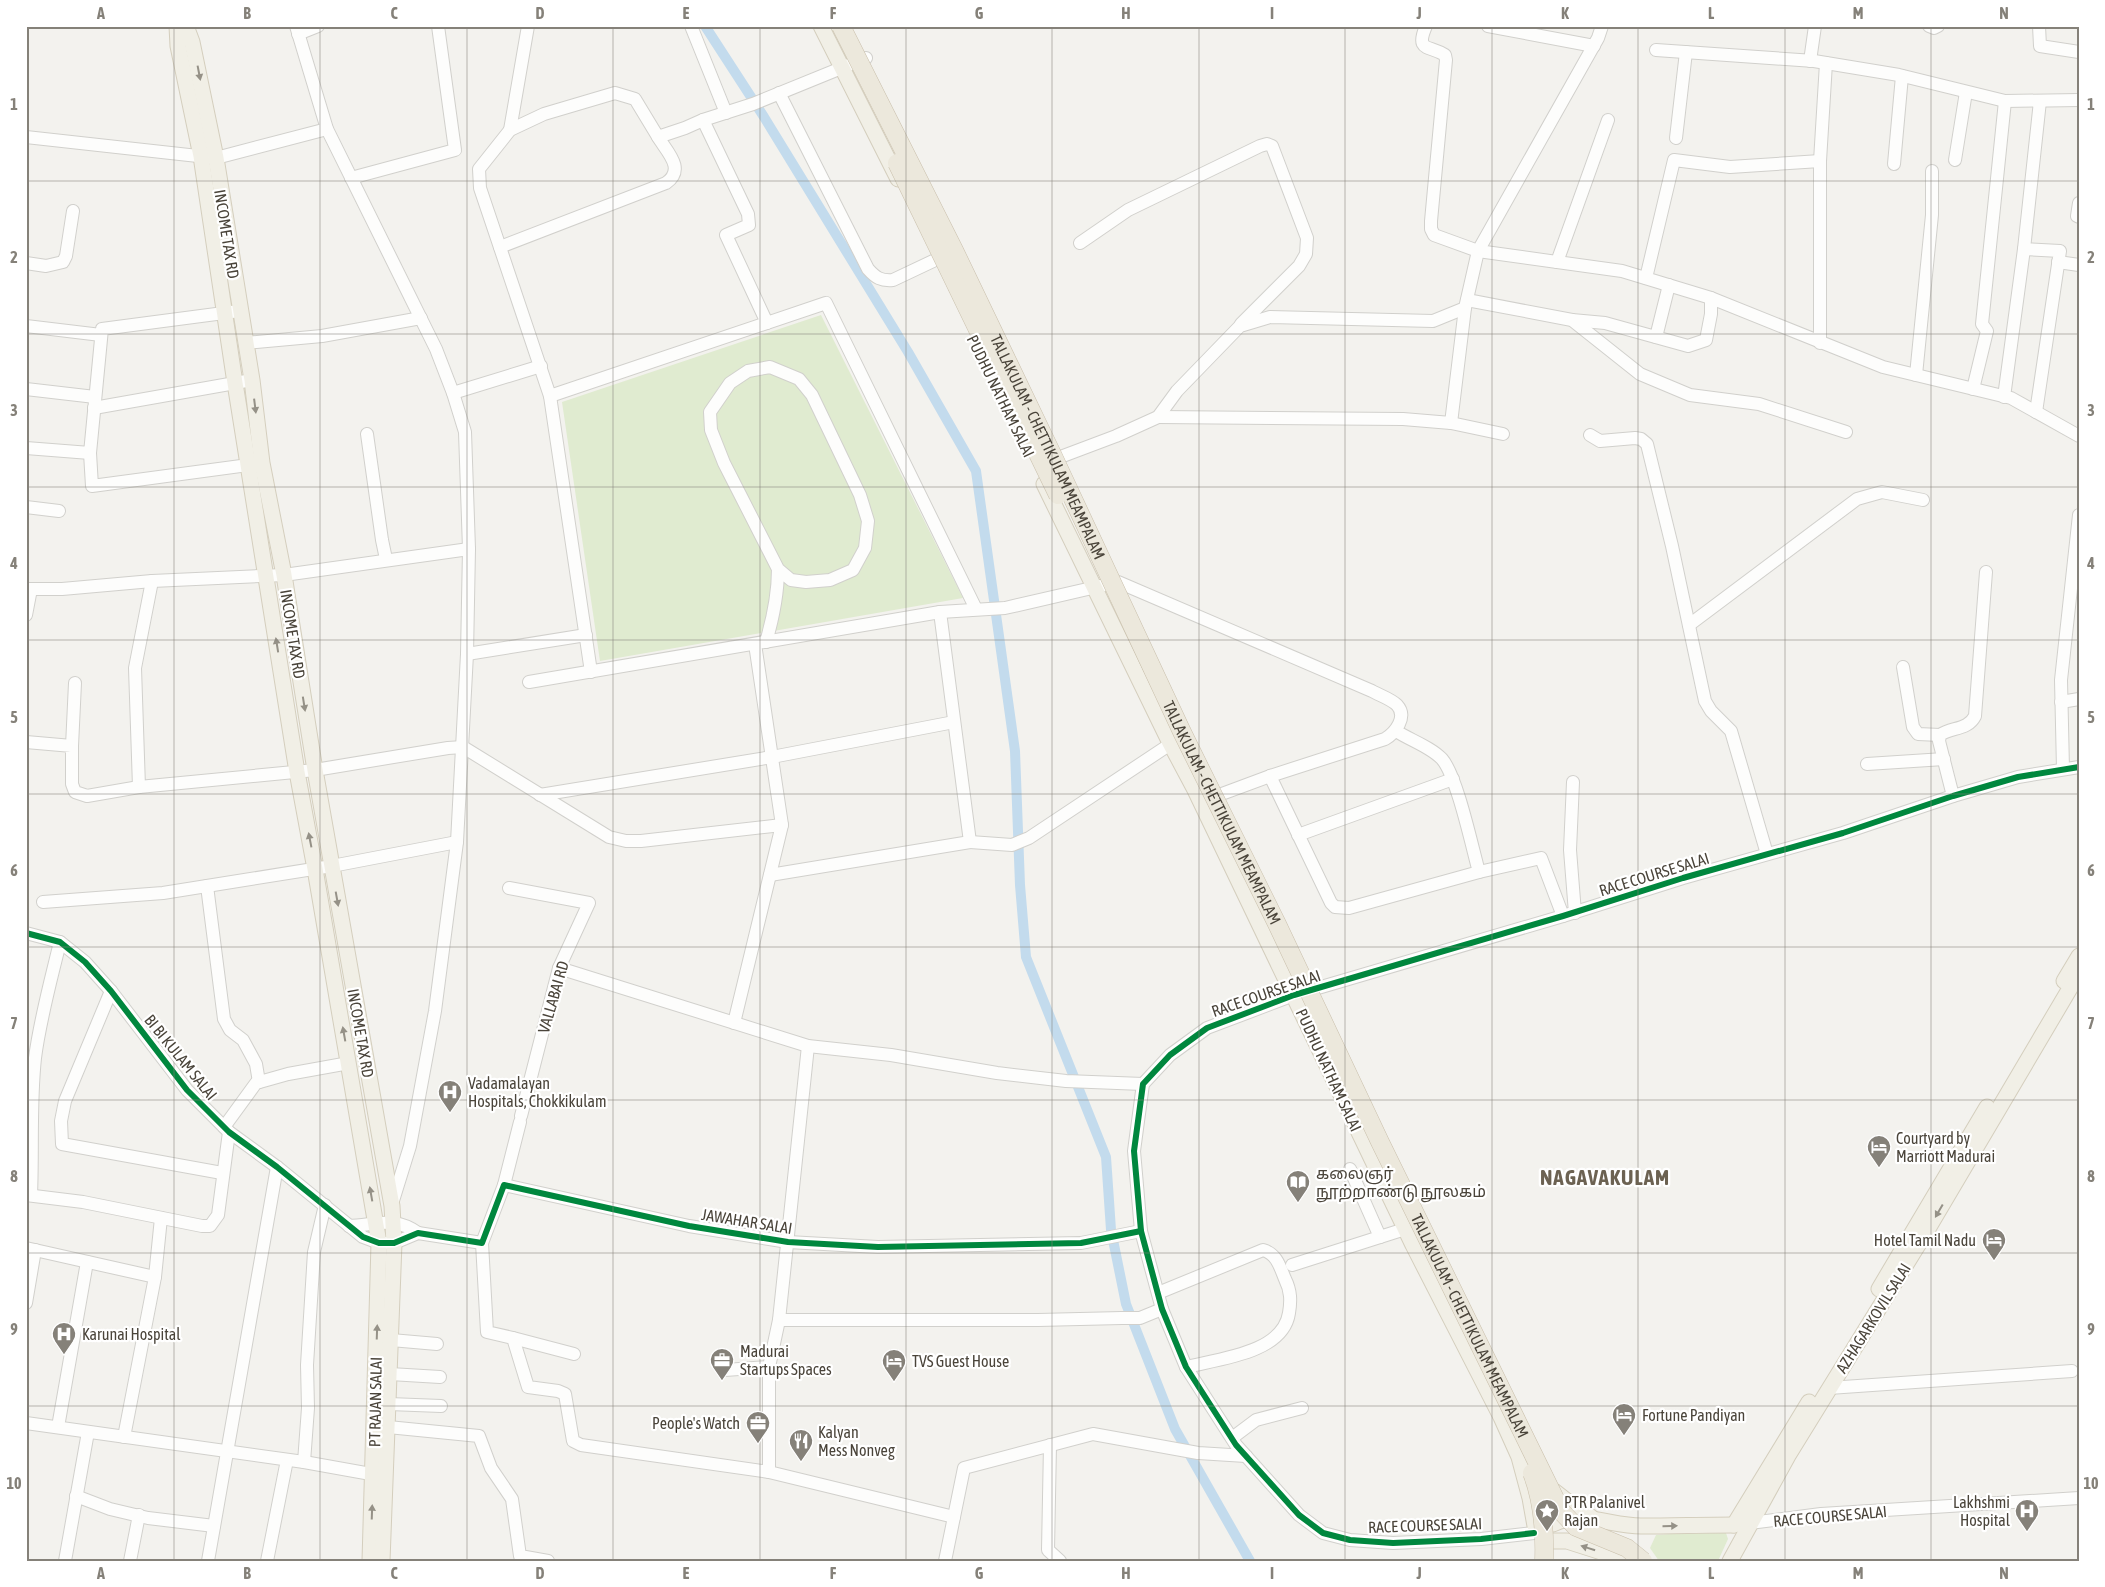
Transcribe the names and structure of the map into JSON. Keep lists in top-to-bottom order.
{
  "streets": {
    "highway": ["TALLAKULAM - CHETTIKULAM MEAMPALAM"],
    "main road": [
      "INCOME TAX RD",
      "PUDHU NATHAM SALAI",
      "RACE COURSE SALAI",
      "AZHAGARKOVIL SALAI",
      "PT RAJAN SALAI"
    ],
    "street": ["VALLABAI RD", "BI BI KULAM SALAI", "JAWAHAR SALAI"]
  },
  "crossings": [
    ["INCOME TAX RD", "BI BI KULAM SALAI"],
    ["INCOME TAX RD", "PT RAJAN SALAI"],
    ["PUDHU NATHAM SALAI", "RACE COURSE SALAI"],
    ["RACE COURSE SALAI", "JAWAHAR SALAI"],
    ["RACE COURSE SALAI", "AZHAGARKOVIL SALAI"],
    ["VALLABAI RD", "JAWAHAR SALAI"],
    ["BI BI KULAM SALAI", "PT RAJAN SALAI"]
  ],
  "districts": ["NAGAVAKULAM"],
  "places": {
    "hospital": ["Vadamalayan Hospitals, Chokkikulam", "Karunai Hospital", "Lakhshmi Hospital"],
    "hotel": [
      "Courtyard by Marriott Madurai",
      "Hotel Tamil Nadu",
      "TVS Guest House",
      "Fortune Pandiyan"
    ],
    "library": ["கலைஞர் நூற்றாண்டு நூலகம்"],
    "office": ["Madurai Startups Spaces", "People's Watch"],
    "restaurant": ["Kalyan Mess Nonveg"],
    "place": ["PTR Palanivel Rajan"]
  },
  "grid": {
    "columns": [
      "A",
      "B",
      "C",
      "D",
      "E",
      "F",
      "G",
      "H",
      "I",
      "J",
      "K",
      "L",
      "M",
      "N"
    ],
    "rows": [
      "1",
      "2",
      "3",
      "4",
      "5",
      "6",
      "7",
      "8",
      "9",
      "10"
    ]
  }
}
